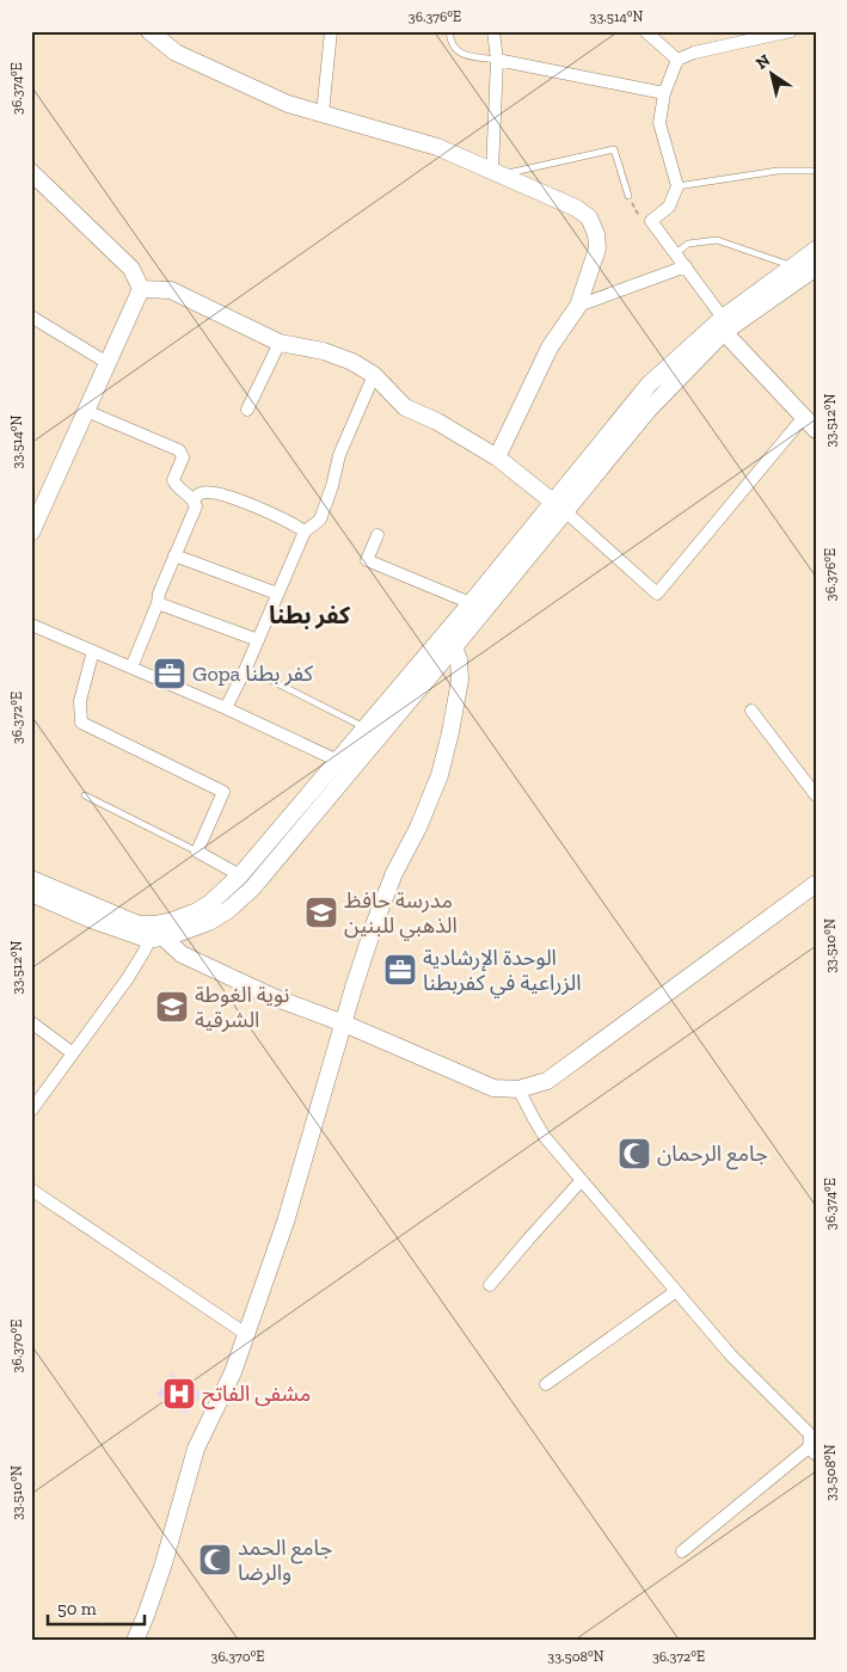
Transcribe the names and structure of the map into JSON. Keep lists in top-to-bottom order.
{
  "districts": ["كفر بطنا"],
  "places": {
    "office": ["Gopa كفر بطنا", "الوحدة الإرشادية الزراعية في كفربطنا"],
    "school or university": ["مدرسة حافظ الذهبي للبنين", "نوية الغوطة الشرقية"],
    "mosque": ["جامع الرحمان", "جامع الحمد والرضا"],
    "hospital": ["مشفى الفاتح"]
  },
  "scale_bar": "50 m",
  "north": "top left",
  "coordinates": [
    "36.376°E",
    "33.514°N",
    "36.374°E",
    "33.512°N",
    "36.372°E",
    "33.510°N",
    "36.370°E",
    "33.508°N"
  ]
}
